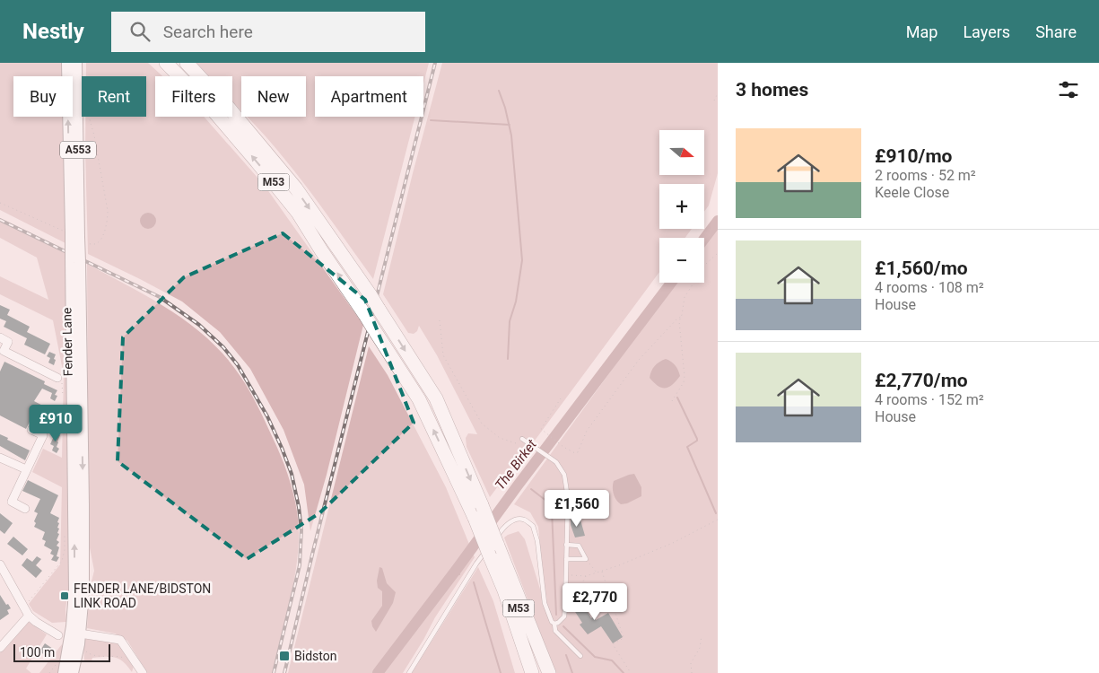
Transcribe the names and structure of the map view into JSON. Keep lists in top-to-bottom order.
{
  "streets": {
    "highway": ["M53"],
    "main road": ["A553", "Fender Lane"]
  },
  "water": ["The Birket"],
  "places": {
    "transit": ["FENDER LANE/BIDSTON LINK ROAD", "Bidston"]
  },
  "scale_bar": "100 m",
  "north": "right",
  "page": {
    "header": "Nestly",
    "search": "Search here",
    "nav": ["Map", "Layers", "Share"],
    "heading": "3 homes",
    "chip": [
      "Buy",
      "Rent",
      "Filters",
      "New",
      "Apartment"
    ],
    "list": [
      {
        "name": "£910/mo",
        "note": "2 rooms · 52 m² · Keele Close"
      },
      {
        "name": "£1,560/mo",
        "note": "4 rooms · 108 m² · House"
      },
      {
        "name": "£2,770/mo",
        "note": "4 rooms · 152 m² · House"
      }
    ],
    "map_buttons": ["+", "−"],
    "price": ["£910", "£1,560", "£2,770"],
    "scale": "100 m"
  }
}
